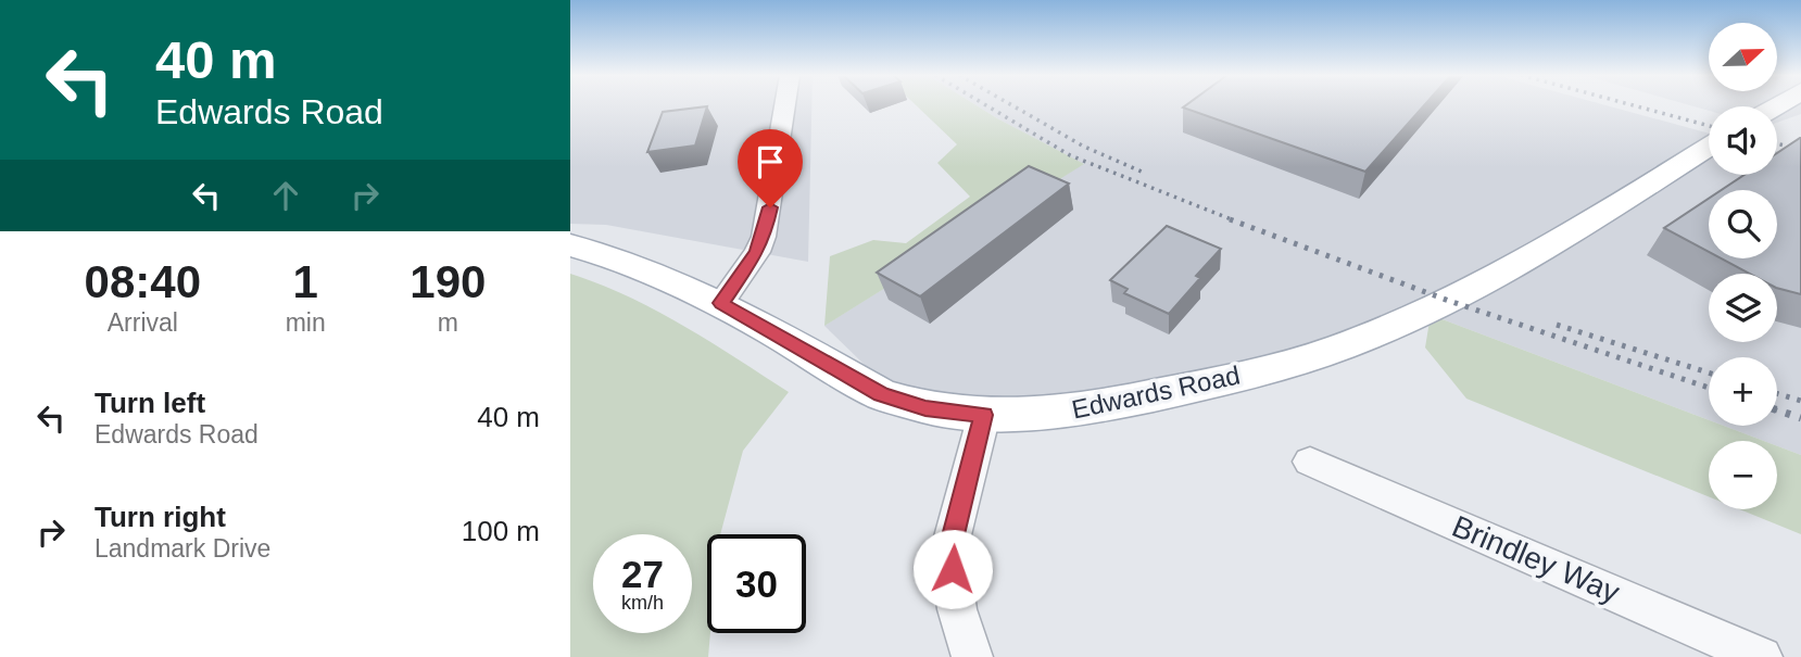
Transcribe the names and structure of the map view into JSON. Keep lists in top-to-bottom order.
{
  "streets": {
    "main road": ["Edwards Road"],
    "street": ["Brindley Way"]
  },
  "north": "right",
  "page": {
    "turn": ["40 m", "Edwards Road"],
    "map_buttons": ["+", "−"],
    "eta": [
      "08:40",
      "Arrival",
      "1",
      "min",
      "190",
      "m"
    ],
    "list": [
      {
        "name": "Turn left",
        "note": "Edwards Road",
        "value": "40 m"
      },
      {
        "name": "Turn right",
        "note": "Landmark Drive",
        "value": "100 m"
      }
    ],
    "speed": "27 km/h",
    "limit": "30"
  }
}
